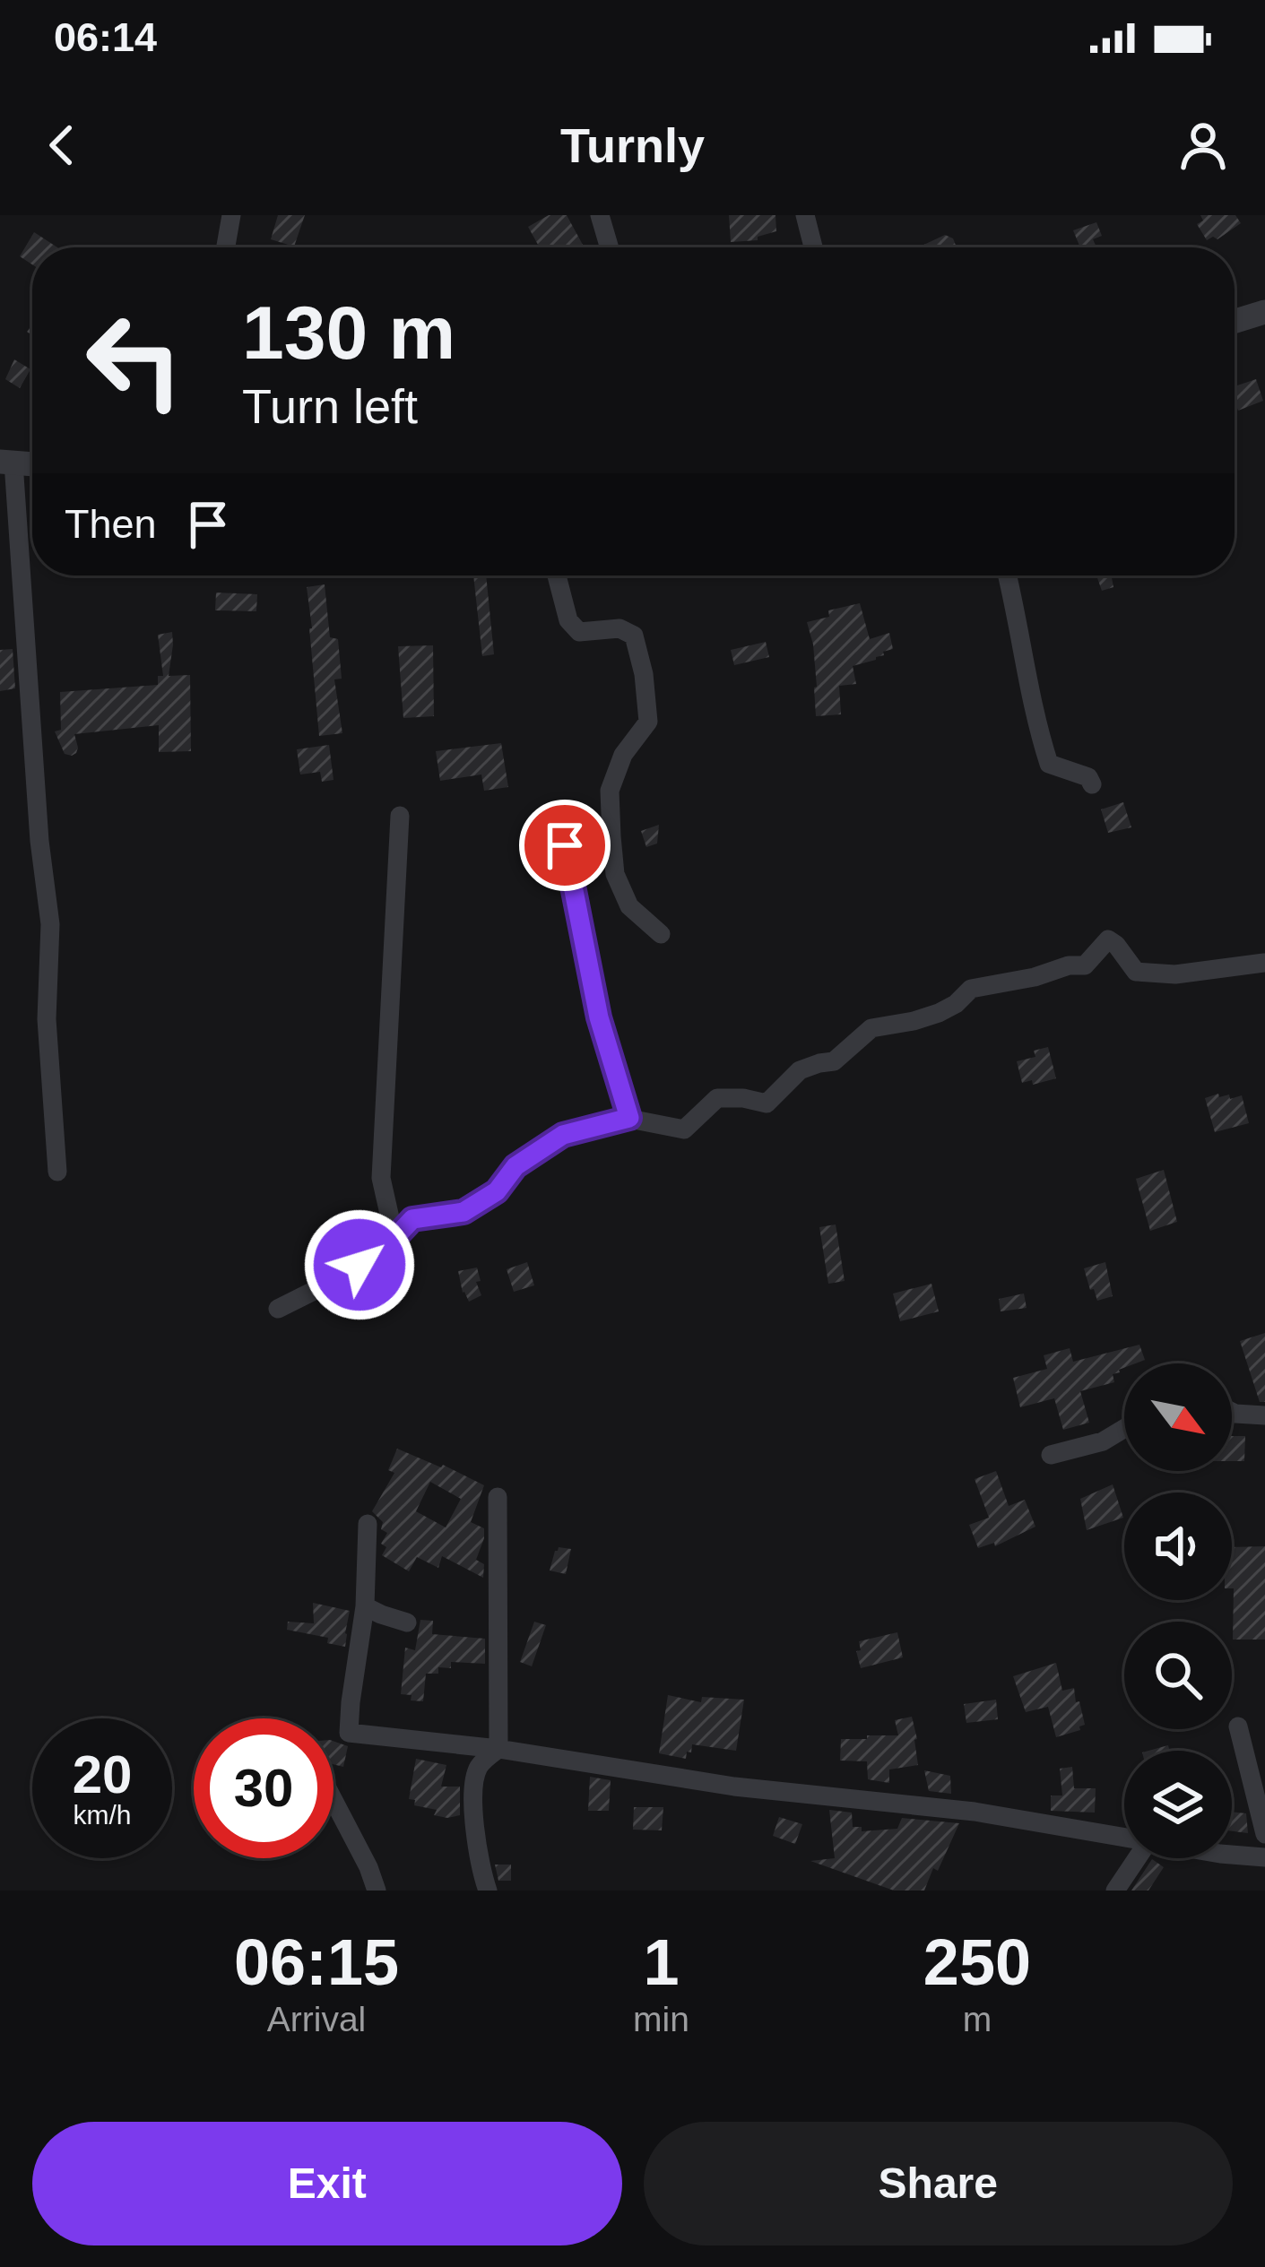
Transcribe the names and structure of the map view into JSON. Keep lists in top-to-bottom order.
{
  "north": "bottom right",
  "page": {
    "status": "06:14",
    "header": "Turnly",
    "turn": ["130 m", "Turn left"],
    "then": "Then",
    "speed": "20 km/h",
    "limit": "30",
    "eta": [
      "06:15",
      "Arrival",
      "1",
      "min",
      "250",
      "m"
    ],
    "buttons": ["Exit", "Share"]
  }
}
